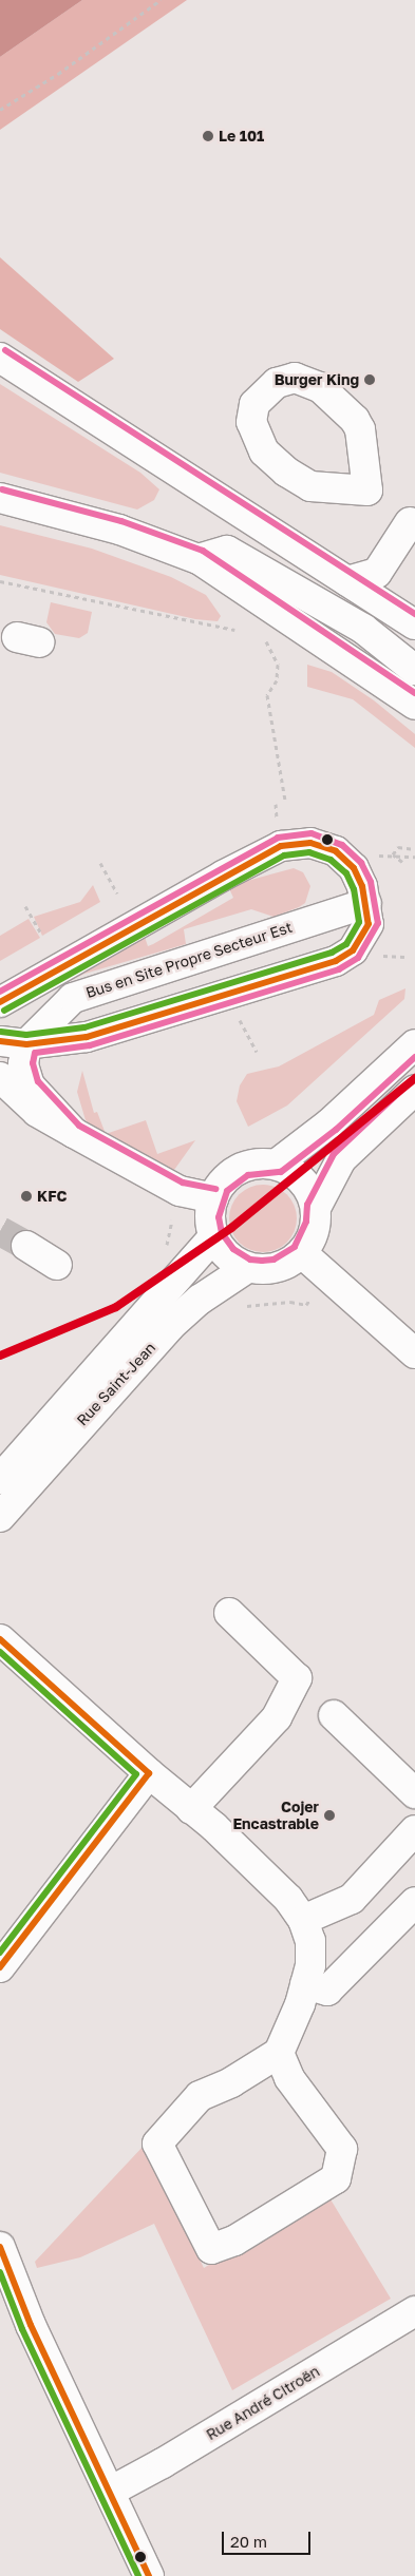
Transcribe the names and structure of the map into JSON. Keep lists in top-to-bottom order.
{
  "streets": {
    "street": ["Bus en Site Propre Secteur Est", "Rue Saint-Jean", "Rue André Citroën"]
  },
  "places": [
    "Le 101",
    "Burger King",
    "KFC",
    "Cojer Encastrable"
  ],
  "scale_bar": "20 m"
}
